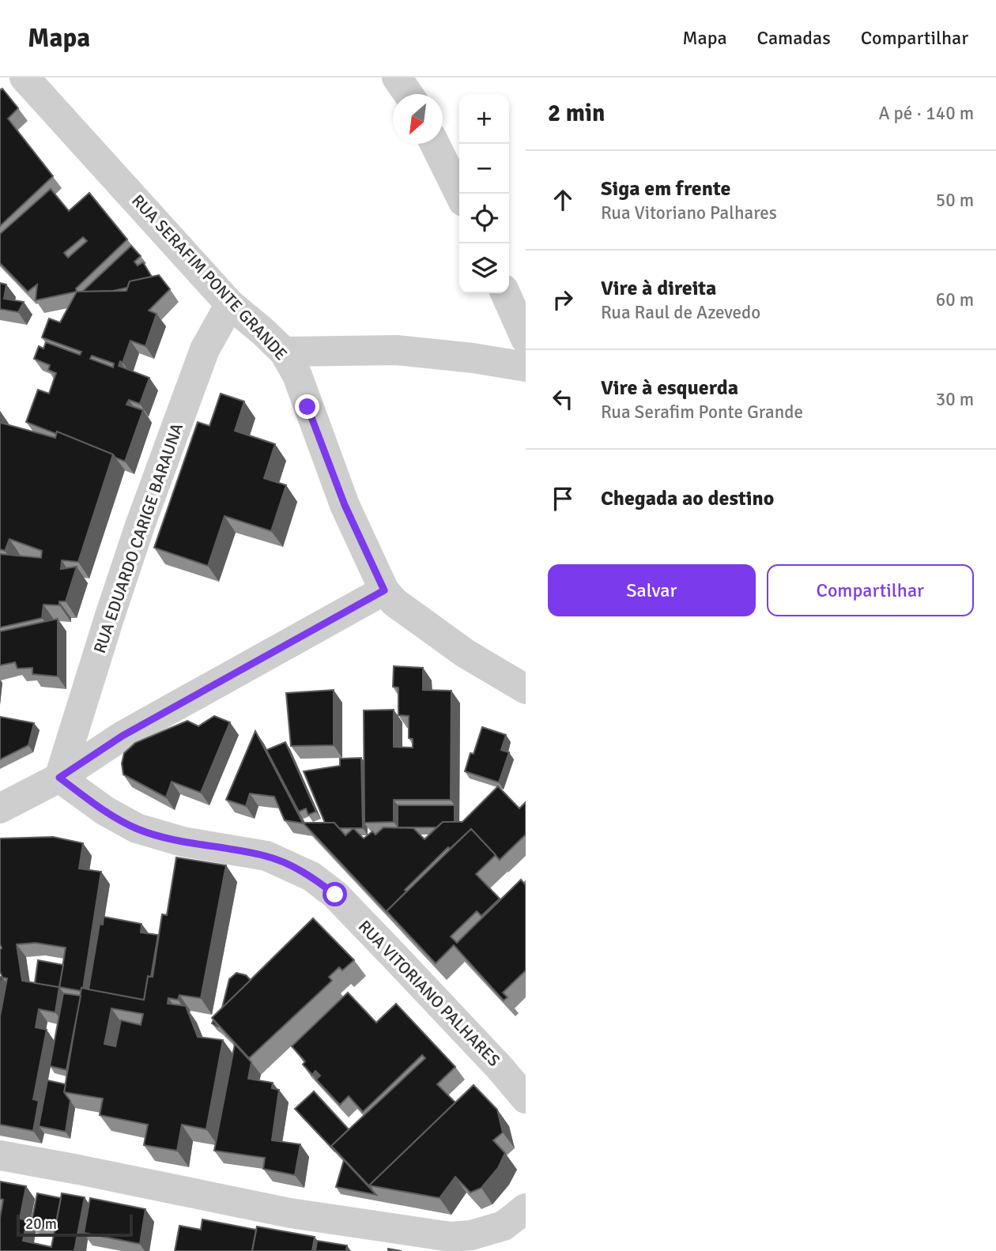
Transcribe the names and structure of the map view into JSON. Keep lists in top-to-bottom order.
{
  "streets": {
    "street": ["RUA SERAFIM PONTE GRANDE", "RUA EDUARDO CARIGE BARAUNA", "RUA VITORIANO PALHARES"]
  },
  "crossings": [
    ["RUA SERAFIM PONTE GRANDE", "RUA EDUARDO CARIGE BARAUNA"],
    ["RUA EDUARDO CARIGE BARAUNA", "RUA VITORIANO PALHARES"]
  ],
  "scale_bar": "20 m",
  "north": "bottom left",
  "page": {
    "header": "Mapa",
    "nav": ["Mapa", "Camadas", "Compartilhar"],
    "heading": ["2 min", "A pé · 140 m"],
    "map_buttons": ["+", "−"],
    "list": [
      ["Siga em frente", "Rua Vitoriano Palhares", "50 m"],
      ["Vire à direita", "Rua Raul de Azevedo", "60 m"],
      ["Vire à esquerda", "Rua Serafim Ponte Grande", "30 m"],
      "Chegada ao destino"
    ],
    "buttons": ["Salvar", "Compartilhar"],
    "scale": "20 m"
  }
}
